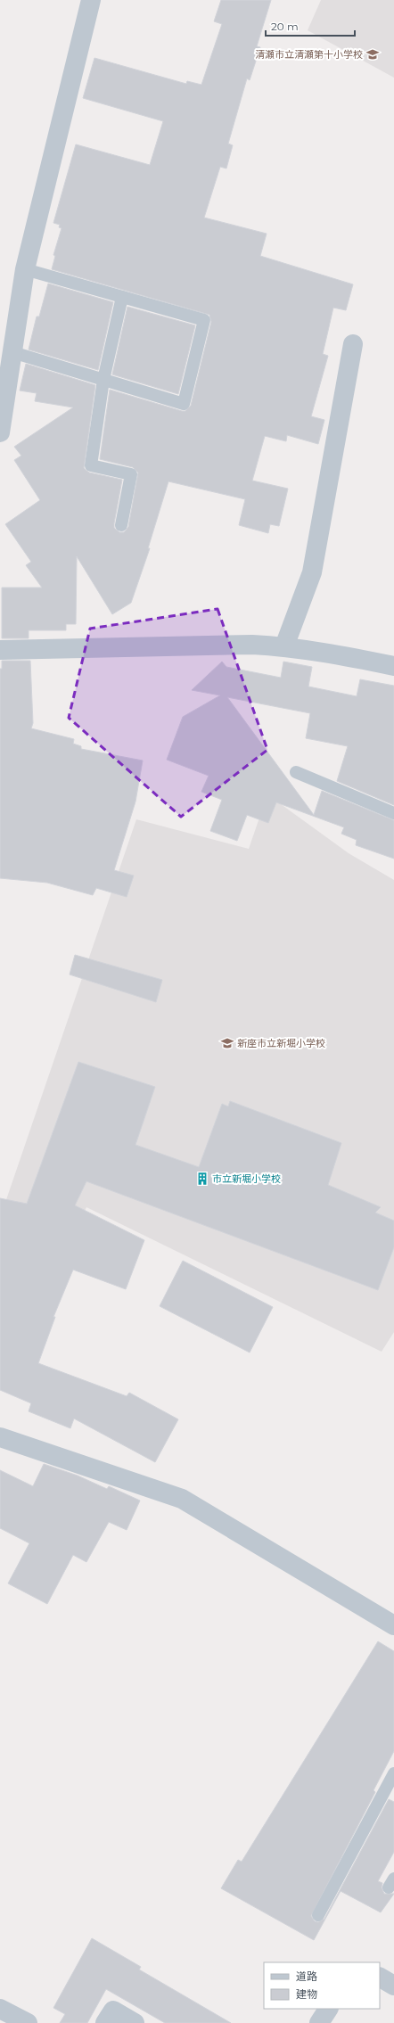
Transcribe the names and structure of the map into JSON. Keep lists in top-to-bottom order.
{
  "places": {
    "school or university": ["清瀬市立清瀬第十小学校", "新座市立新堀小学校"],
    "building": ["市立新堀小学校"]
  },
  "legend": ["道路", "建物"],
  "scale_bar": "20 m"
}
